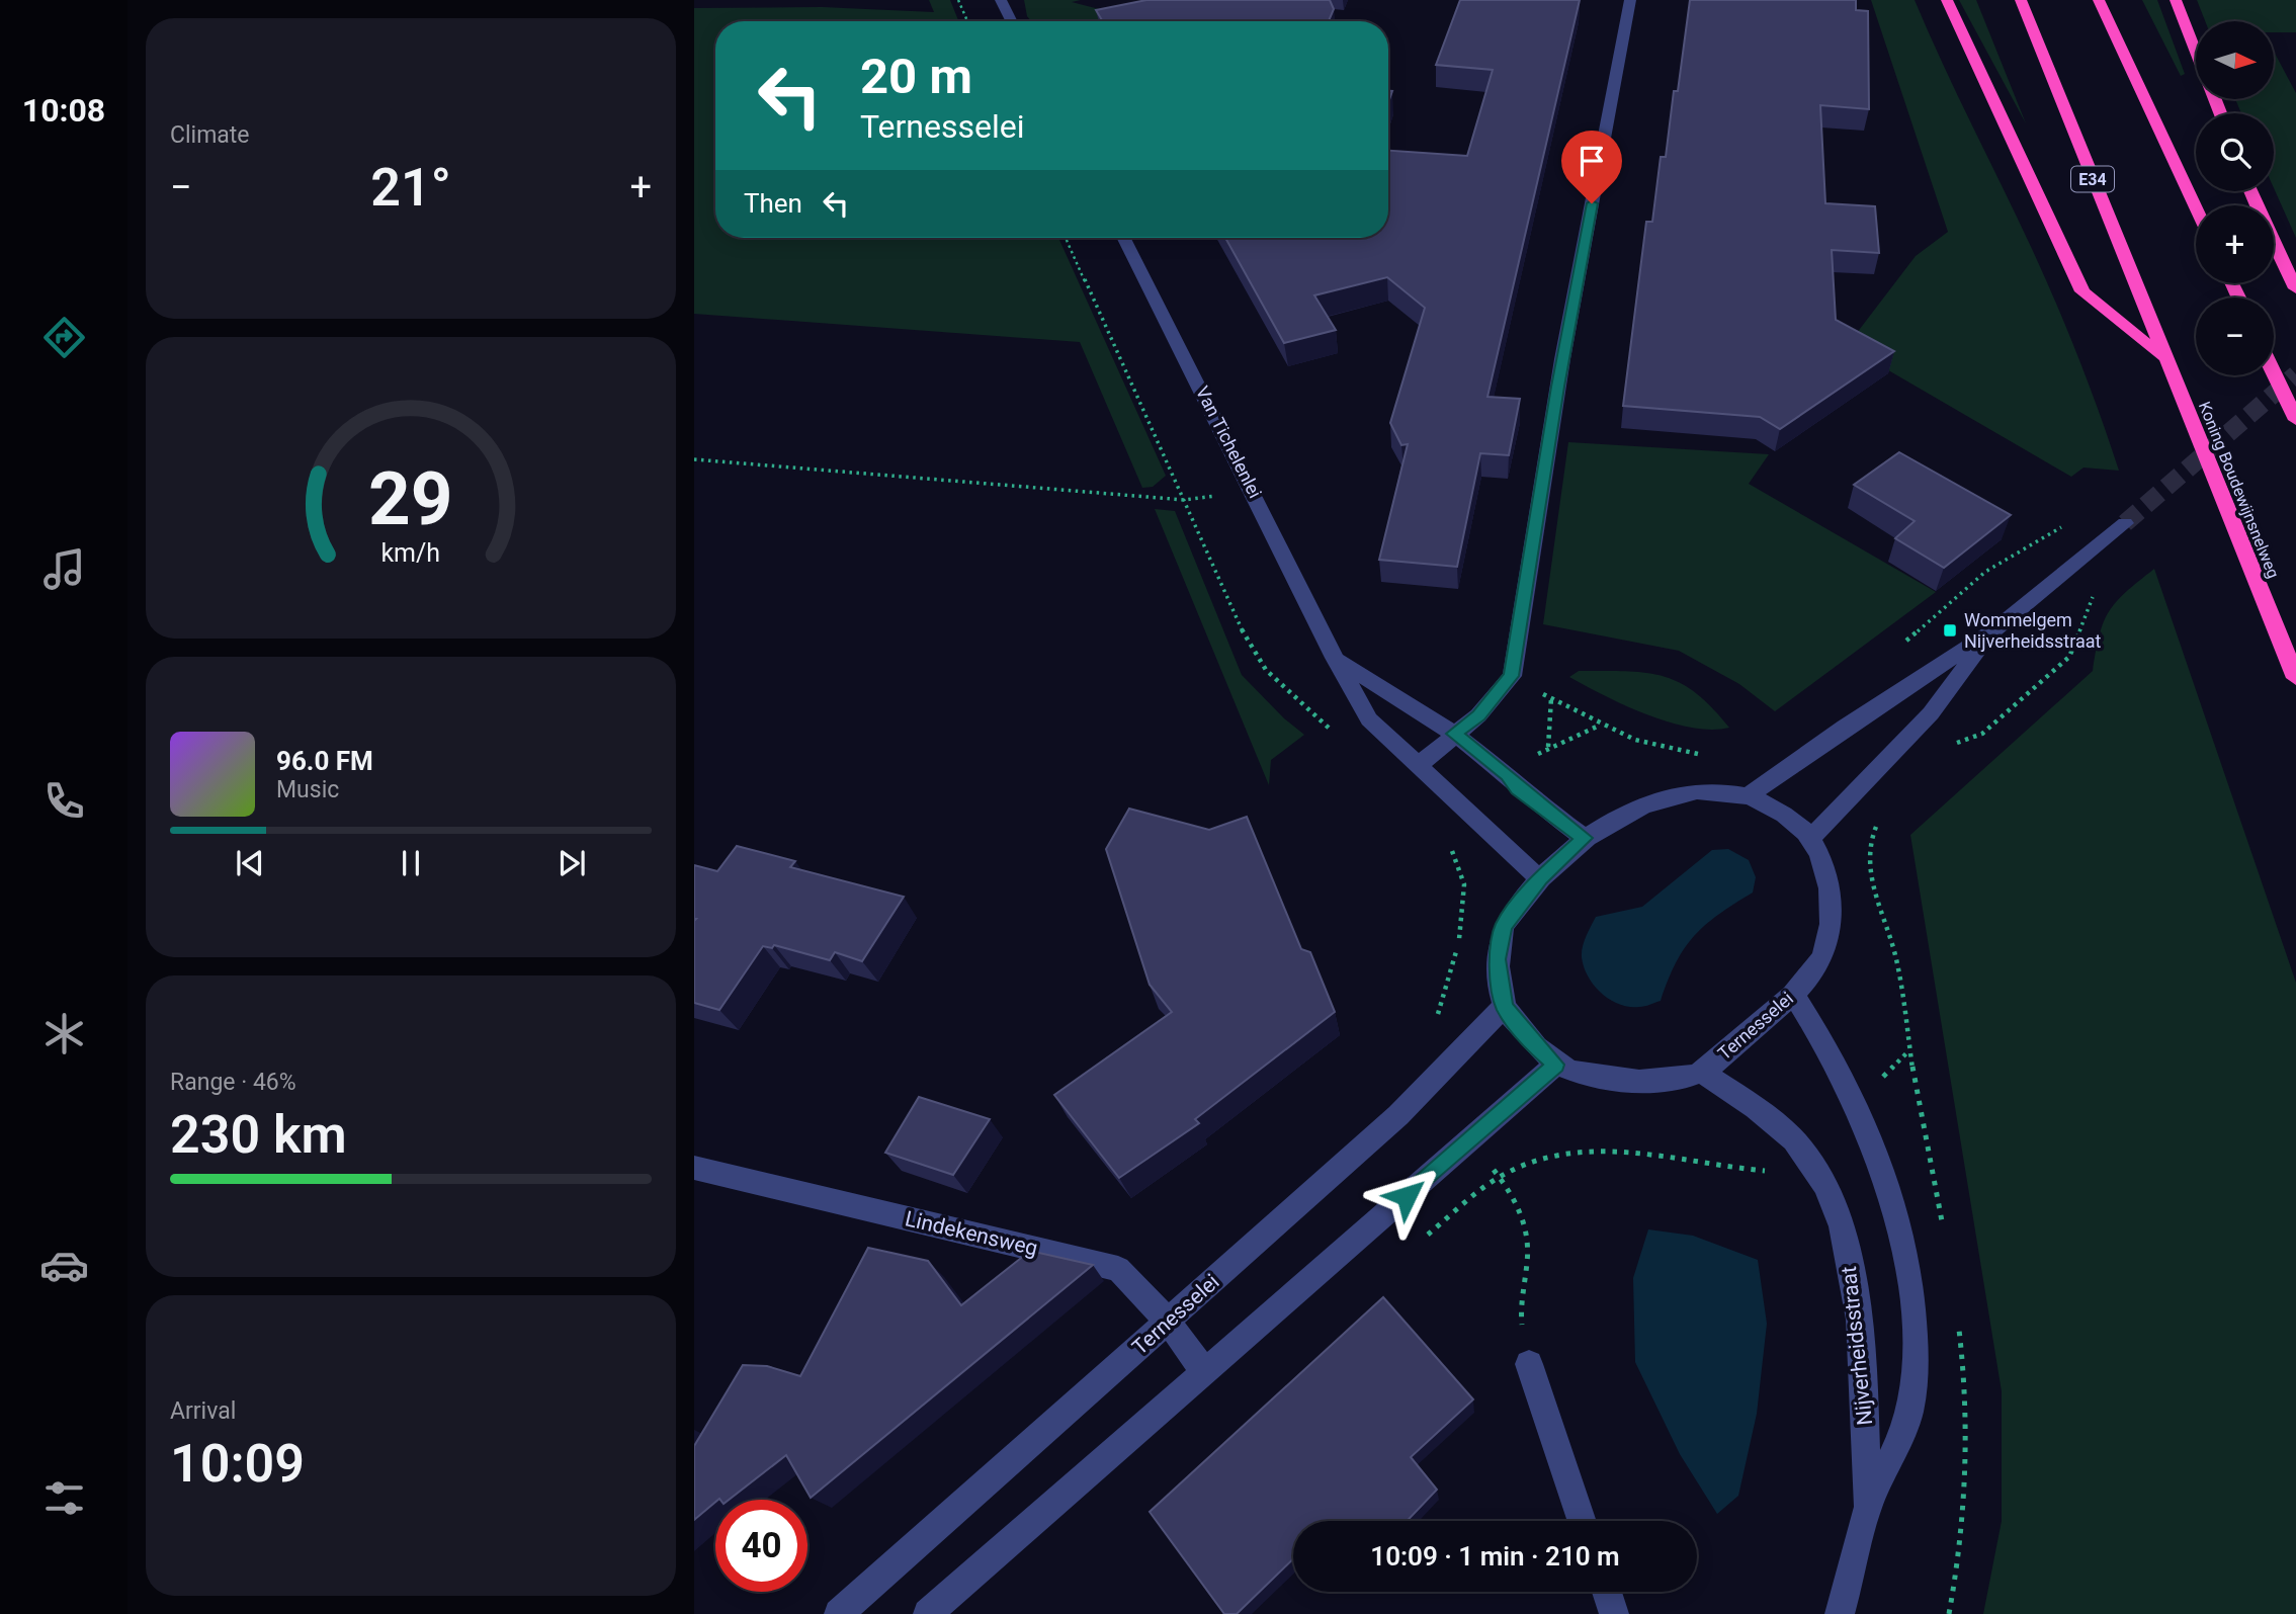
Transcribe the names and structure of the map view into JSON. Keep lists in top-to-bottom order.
{
  "streets": {
    "highway": ["E34", "Koning Boudewijnsnelweg"],
    "street": [
      "Van Tichelenlei",
      "Ternesselei",
      "Lindekensweg",
      "Nijverheidsstraat"
    ]
  },
  "crossings": [
    ["Van Tichelenlei", "Ternesselei"],
    ["Ternesselei", "Lindekensweg"],
    ["Ternesselei", "Nijverheidsstraat"]
  ],
  "places": {
    "transit": ["Wommelgem Nijverheidsstraat"]
  },
  "north": "right",
  "page": {
    "tabs": "10:08",
    "tile": [
      "Climate",
      ["Range · 46%", "230 km"],
      ["Arrival", "10:09"]
    ],
    "map_buttons": ["+", "−"],
    "turn": ["20 m", "Ternesselei"],
    "heat": ["−", "21°", "+"],
    "then": "Then",
    "song": ["96.0 FM", "Music"],
    "limit": "40",
    "trip": "10:09 · 1 min · 210 m",
    "gauge": ["29", "km/h"]
  }
}
